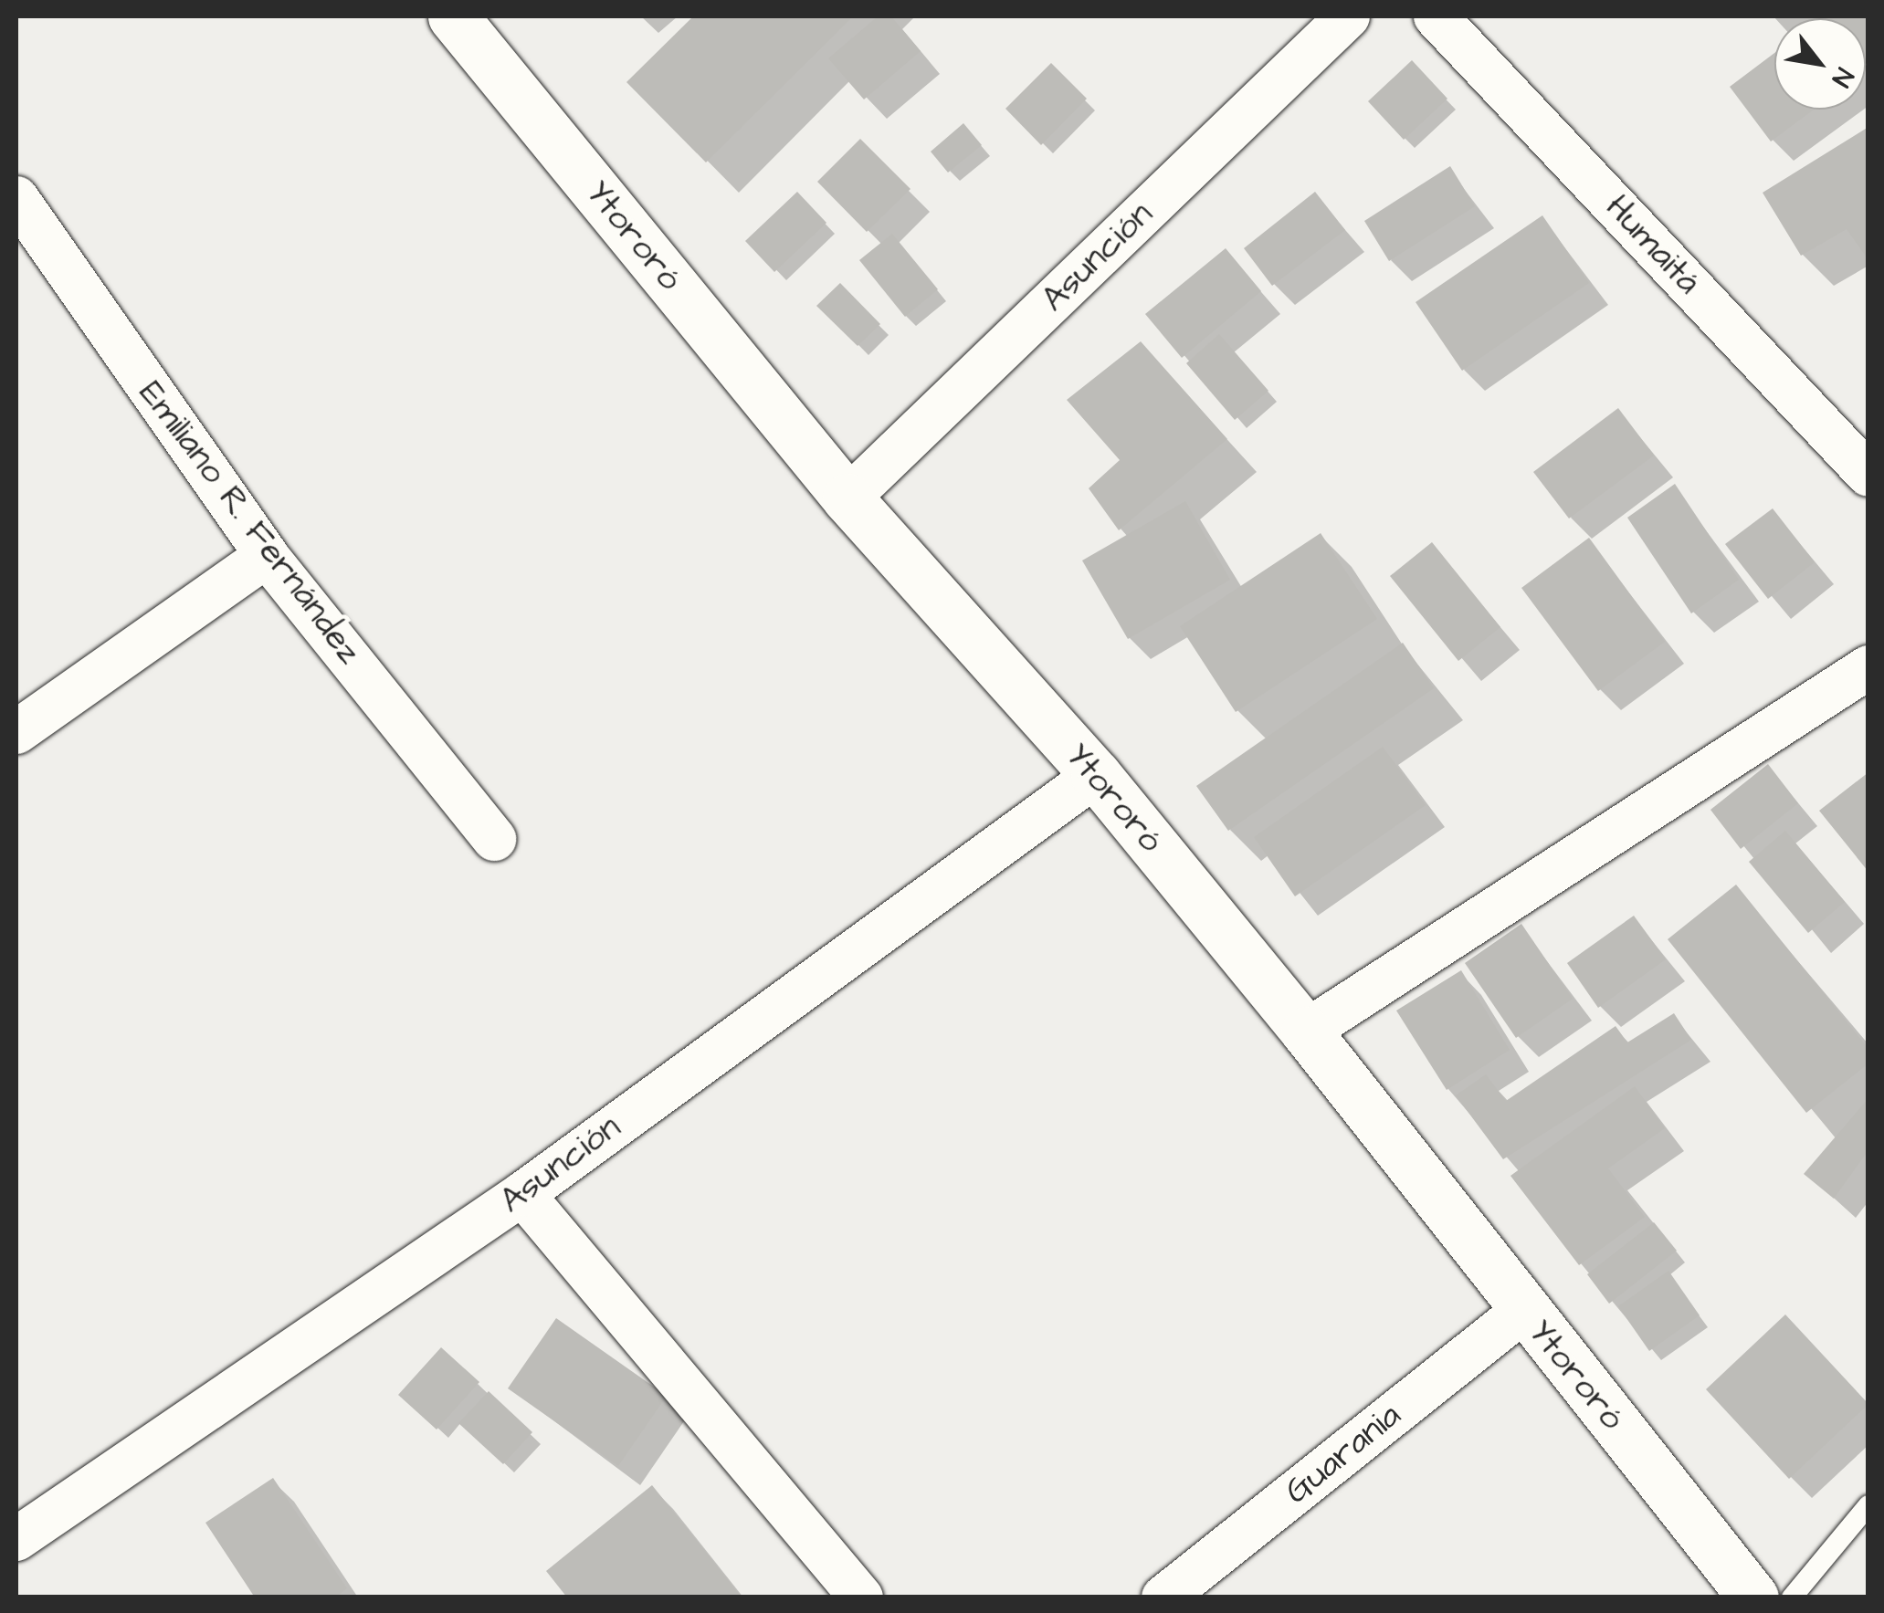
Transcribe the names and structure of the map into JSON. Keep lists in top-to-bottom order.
{
  "streets": {
    "street": [
      "Ytororó",
      "Humaitá",
      "Asunción",
      "Emiliano R. Fernández",
      "Guarania"
    ]
  },
  "crossings": [
    ["Ytororó", "Asunción"],
    ["Ytororó", "Guarania"]
  ],
  "north": "bottom right"
}
